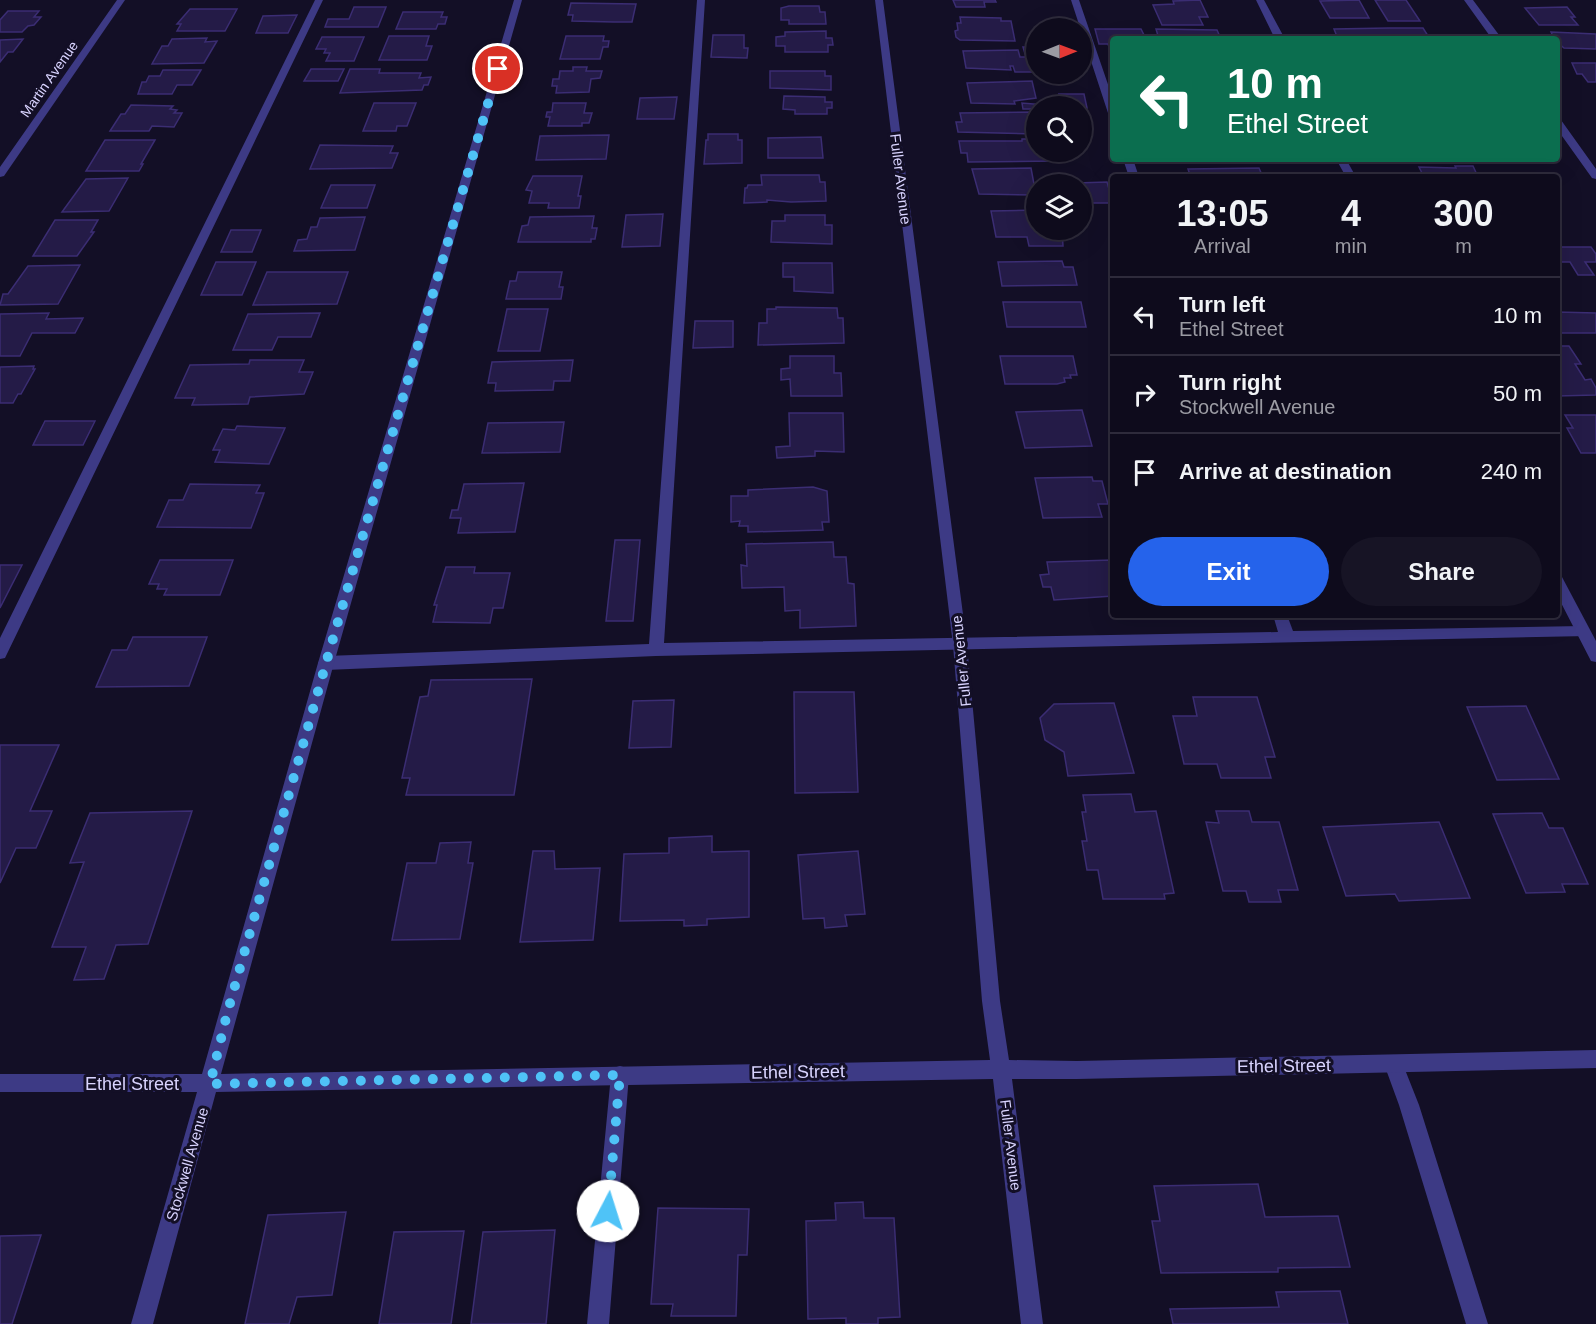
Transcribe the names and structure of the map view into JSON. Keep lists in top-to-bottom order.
{
  "streets": {
    "street": [
      "Martin Avenue",
      "Fuller Avenue",
      "Ethel Street",
      "Stockwell Avenue"
    ]
  },
  "crossings": [
    ["Fuller Avenue", "Ethel Street"],
    ["Ethel Street", "Stockwell Avenue"]
  ],
  "north": "right",
  "page": {
    "turn": ["10 m", "Ethel Street"],
    "eta": [
      "13:05",
      "Arrival",
      "4",
      "min",
      "300",
      "m"
    ],
    "list": [
      {
        "name": "Turn left",
        "note": "Ethel Street",
        "value": "10 m"
      },
      {
        "name": "Turn right",
        "note": "Stockwell Avenue",
        "value": "50 m"
      },
      {
        "name": "Arrive at destination",
        "value": "240 m"
      }
    ],
    "buttons": ["Exit", "Share"]
  }
}
